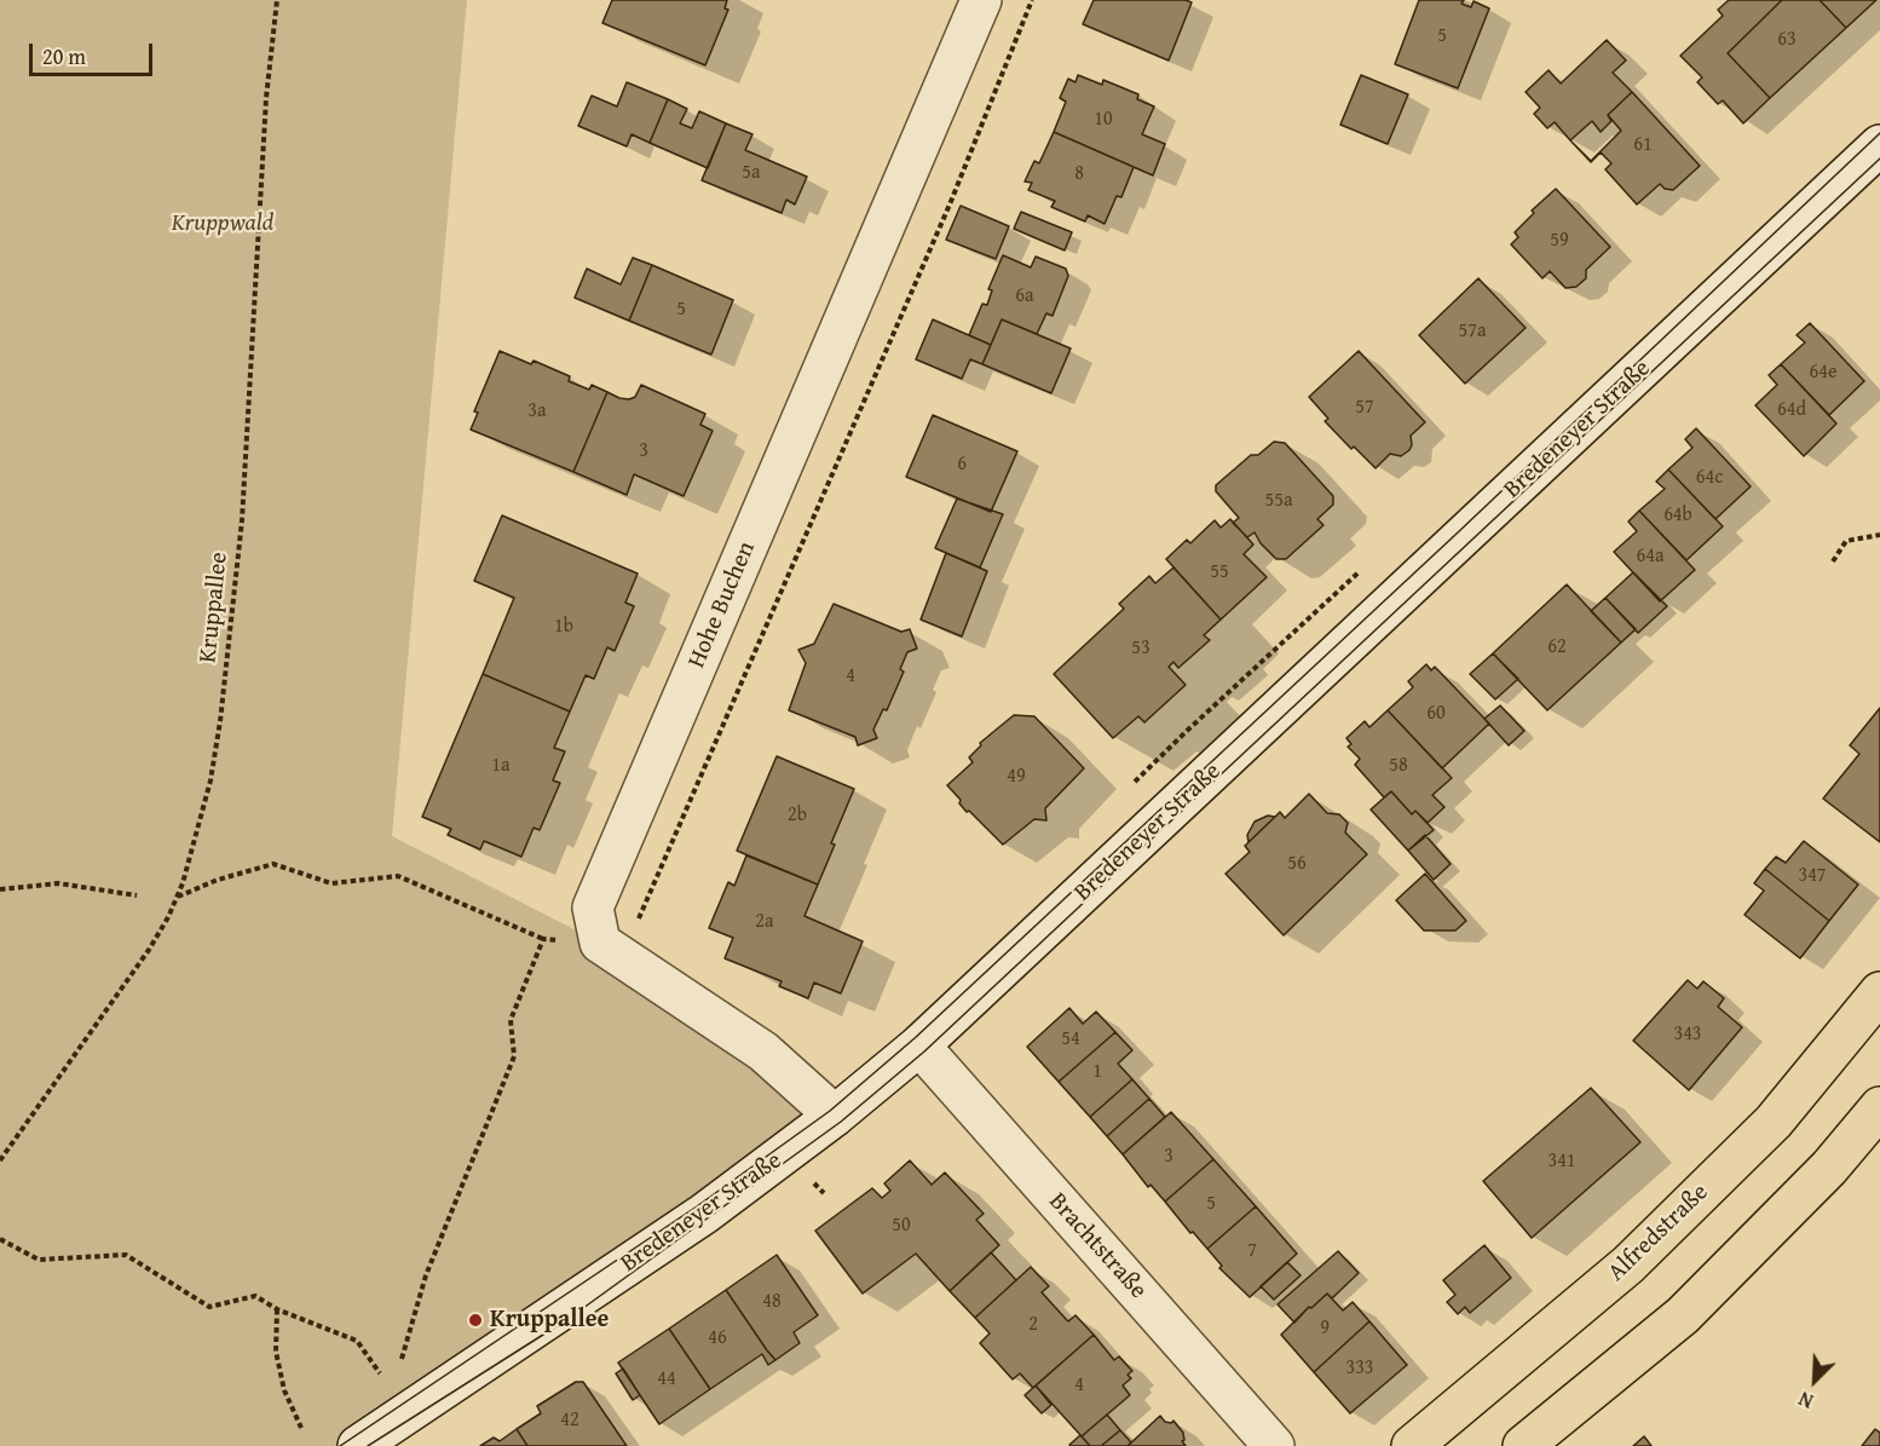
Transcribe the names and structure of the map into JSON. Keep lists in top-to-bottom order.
{
  "streets": {
    "main road": ["Alfredstraße"],
    "street": ["Bredeneyer Straße", "Hohe Buchen", "Brachtstraße"],
    "path": ["Kruppallee"]
  },
  "crossings": [
    ["Bredeneyer Straße", "Brachtstraße"]
  ],
  "parks": ["Kruppwald"],
  "places": ["Kruppallee"],
  "house_numbers": [
    "5",
    "63",
    "10",
    "61",
    "5a",
    "8",
    "59",
    "6a",
    "5",
    "57a",
    "64e",
    "57",
    "64d",
    "3a",
    "3",
    "6",
    "64c",
    "55a",
    "64b",
    "64a",
    "55",
    "1b",
    "62",
    "53",
    "4",
    "60",
    "1a",
    "58",
    "49",
    "2b",
    "56",
    "347",
    "2a",
    "343",
    "54",
    "1",
    "3",
    "341",
    "5",
    "50",
    "7",
    "48",
    "2",
    "9",
    "46",
    "333",
    "44",
    "4",
    "42"
  ],
  "scale_bar": "20 m",
  "north": "bottom left"
}
